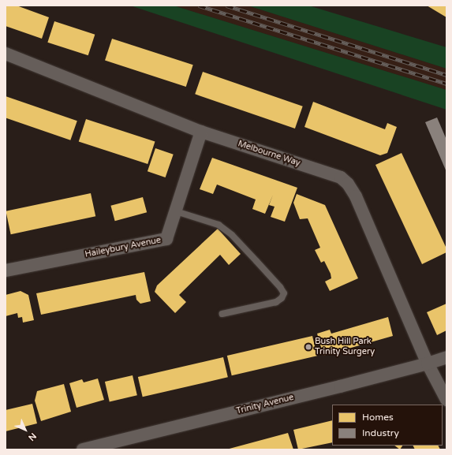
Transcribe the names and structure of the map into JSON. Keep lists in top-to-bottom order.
{
  "streets": {
    "street": ["Melbourne Way", "Haileybury Avenue", "Trinity Avenue"]
  },
  "crossings": [
    ["Melbourne Way", "Haileybury Avenue"],
    ["Melbourne Way", "Trinity Avenue"]
  ],
  "places": ["Bush Hill Park Trinity Surgery"],
  "legend": ["Homes", "Industry"],
  "north": "bottom right"
}
